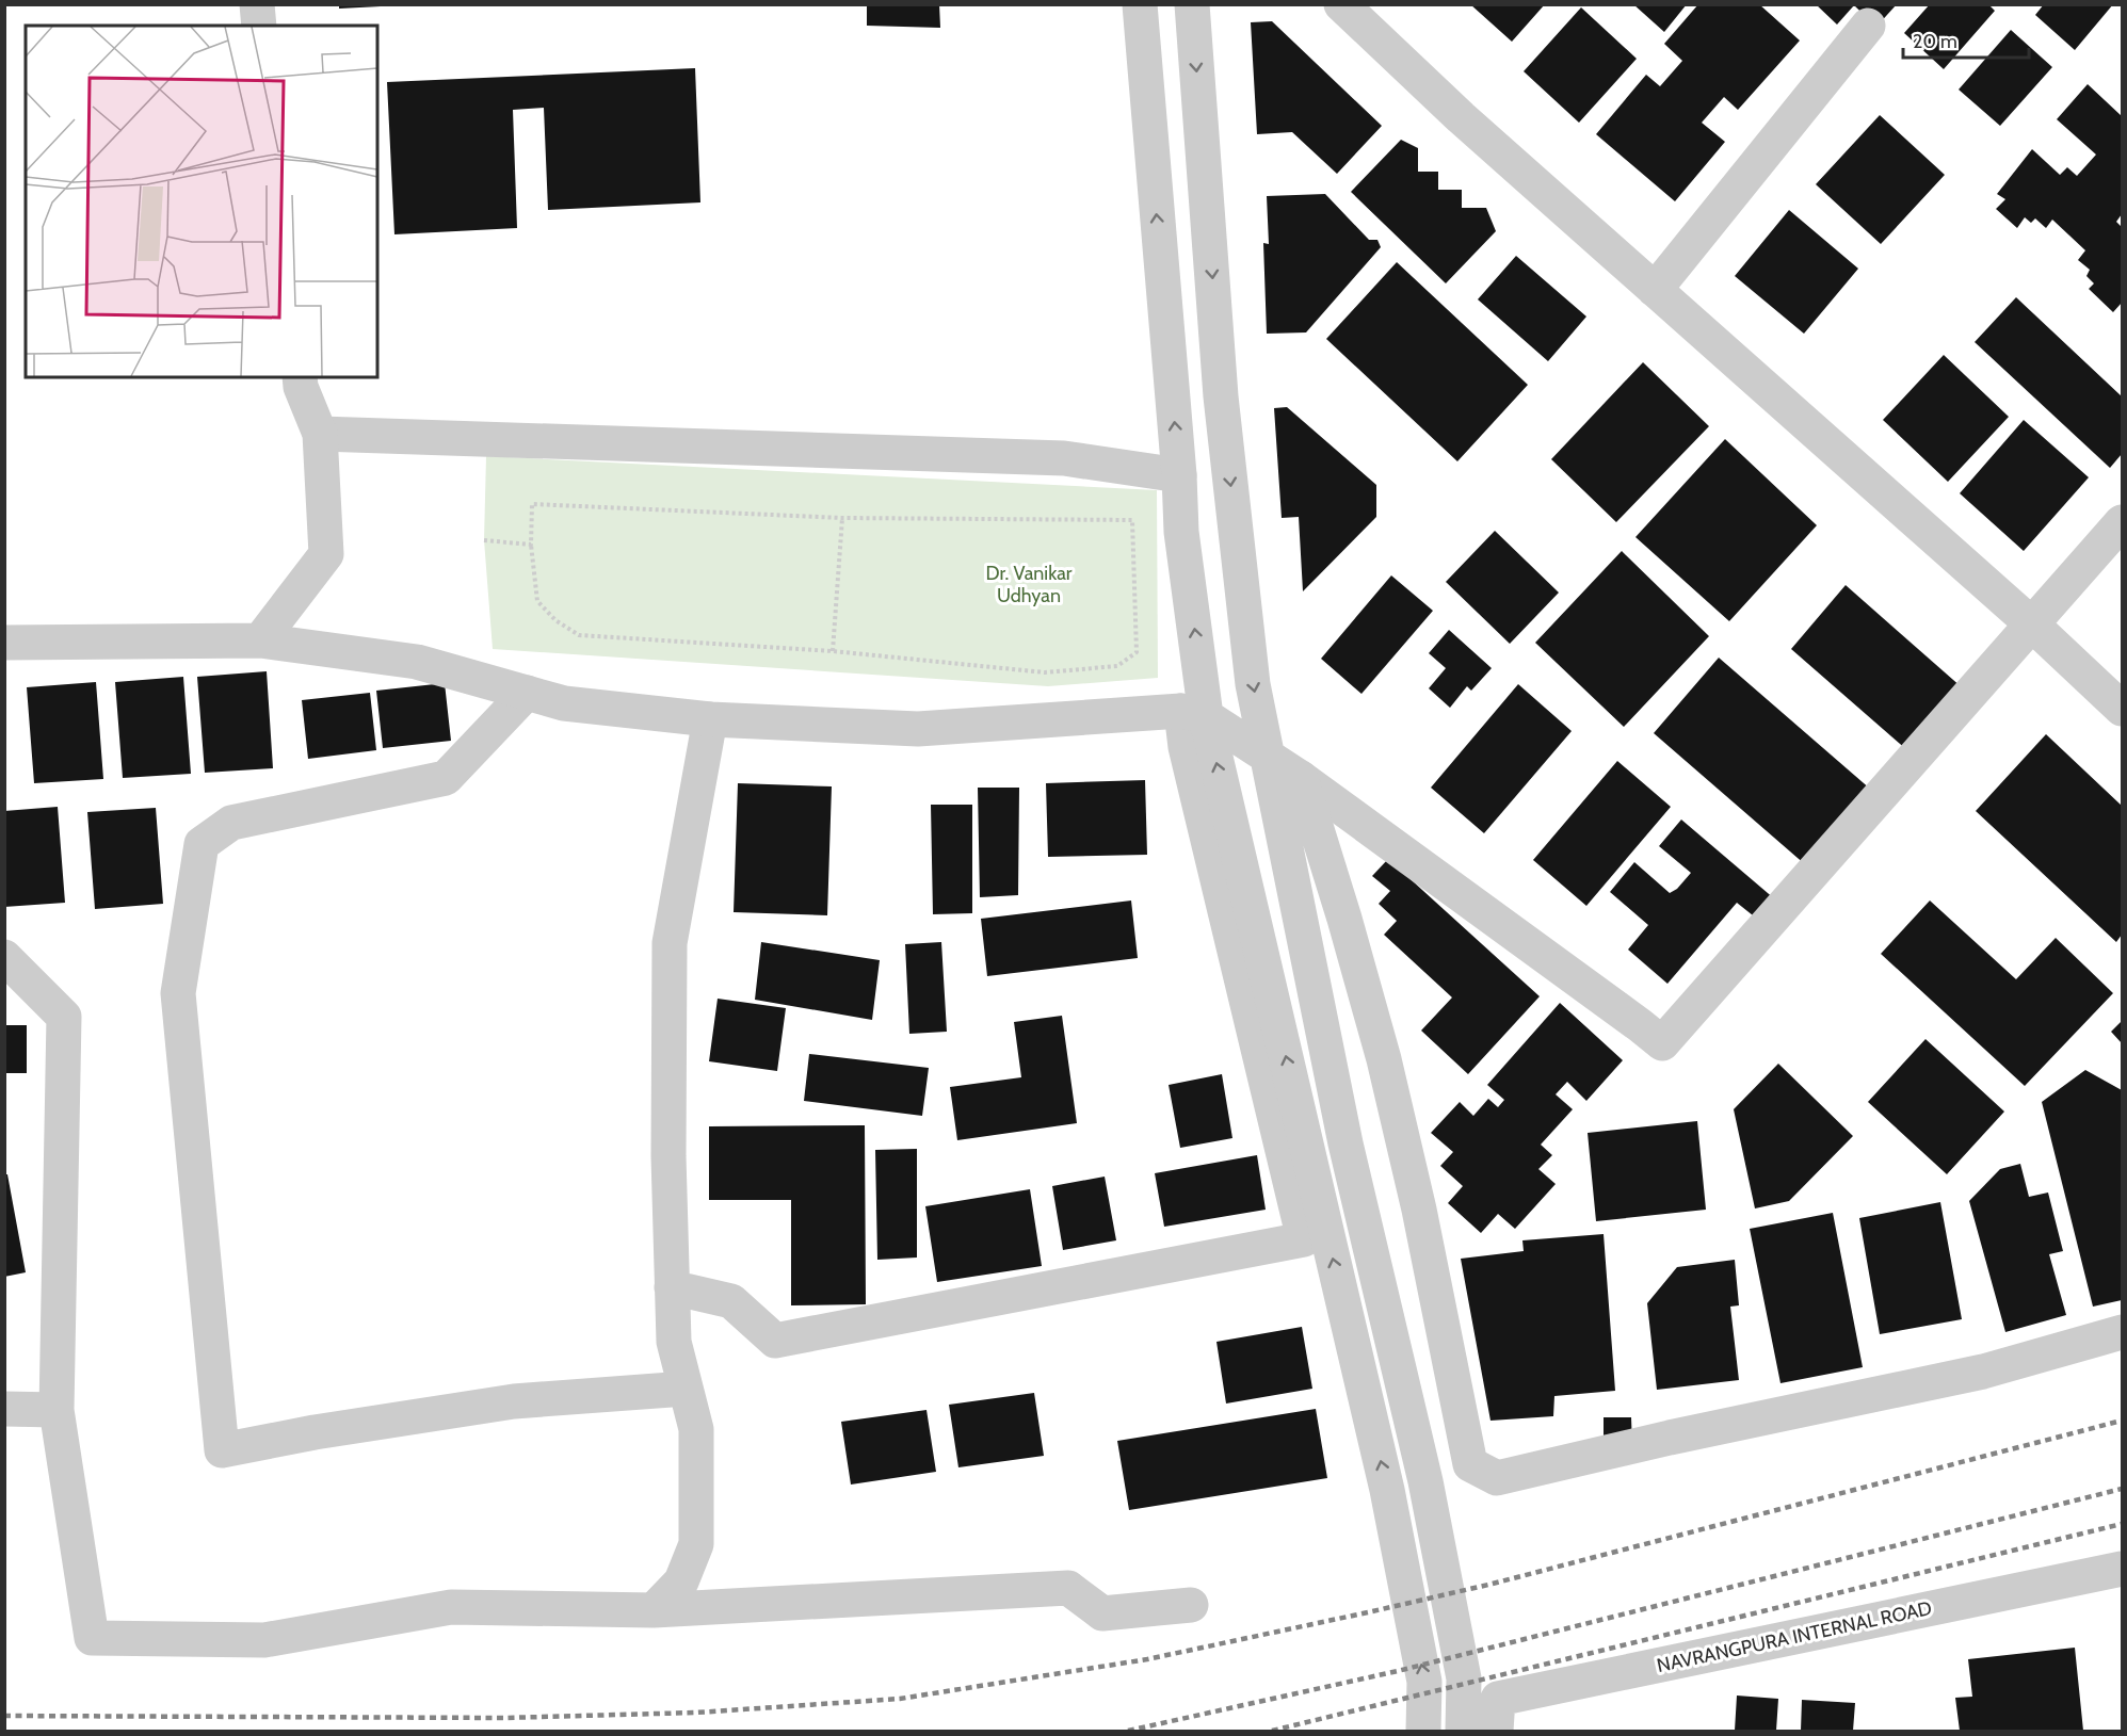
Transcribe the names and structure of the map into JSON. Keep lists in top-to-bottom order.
{
  "streets": {
    "street": ["NAVRANGPURA INTERNAL ROAD"]
  },
  "parks": ["Dr. Vanikar Udhyan"],
  "scale_bar": "20 m"
}
